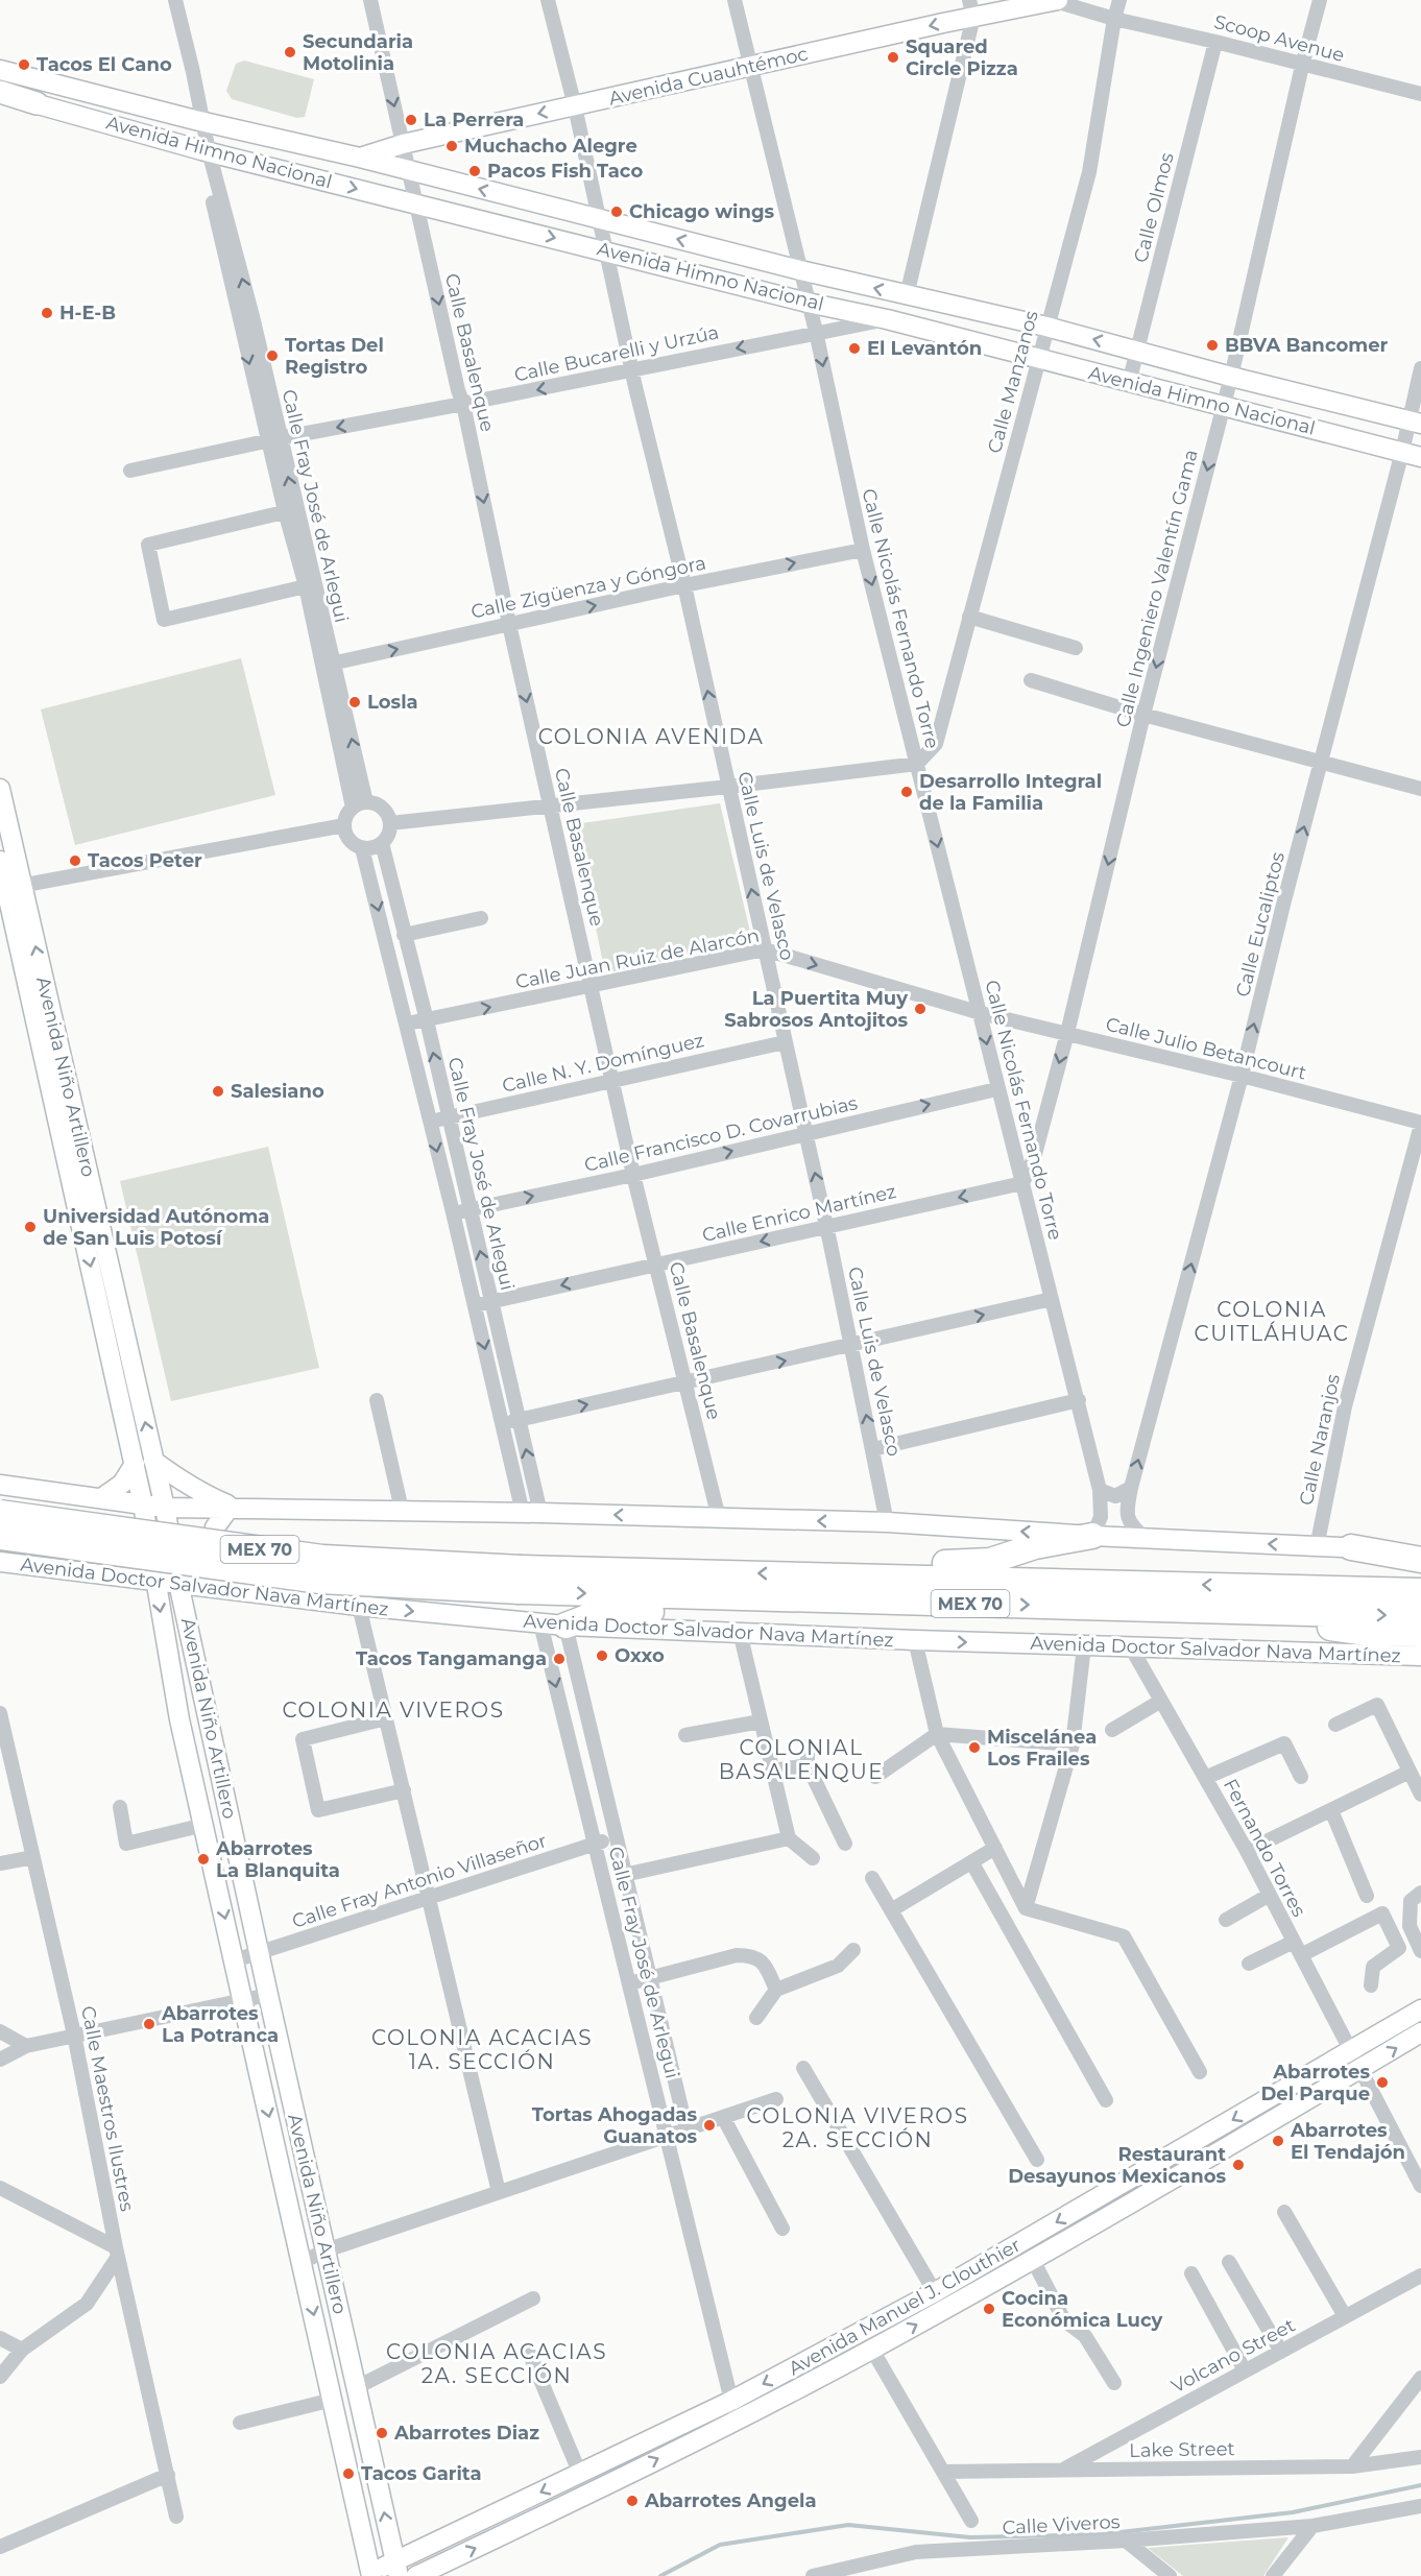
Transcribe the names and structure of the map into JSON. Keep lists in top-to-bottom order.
{
  "streets": {
    "highway": ["MEX 70", "Avenida Doctor Salvador Nava Martínez"],
    "main road": [
      "Avenida Cuauhtémoc",
      "Avenida Himno Nacional",
      "Avenida Niño Artillero",
      "Avenida Manuel J. Clouthier"
    ],
    "street": [
      "Scoop Avenue",
      "Calle Olmos",
      "Calle Basalenque",
      "Calle Bucarelli y Urzúa",
      "Calle Manzanos",
      "Calle Fray José de Arlegui",
      "Calle Zigüenza y Góngora",
      "Calle Ingeniero Valentín Gama",
      "Calle Nicolás Fernando Torre",
      "Calle Luis de Velasco",
      "Calle Eucaliptos",
      "Calle Juan Ruiz de Alarcón",
      "Calle Julio Betancourt",
      "Calle N. Y. Domínguez",
      "Calle Francisco D. Covarrubias",
      "Calle Enrico Martínez",
      "Calle Naranjos",
      "Fernando Torres",
      "Calle Fray Antonio Villaseñor",
      "Calle Maestros Ilustres",
      "Volcano Street",
      "Lake Street",
      "Calle Viveros"
    ]
  },
  "crossings": [
    ["Scoop Avenue", "Avenida Cuauhtémoc"],
    ["Scoop Avenue", "Calle Olmos"],
    ["Scoop Avenue", "Calle Manzanos"],
    ["Scoop Avenue", "Calle Ingeniero Valentín Gama"],
    ["Avenida Cuauhtémoc", "Avenida Himno Nacional"],
    ["Avenida Cuauhtémoc", "Calle Basalenque"],
    ["Avenida Cuauhtémoc", "Calle Nicolás Fernando Torre"],
    ["Avenida Cuauhtémoc", "Calle Luis de Velasco"],
    ["Avenida Himno Nacional", "Calle Olmos"],
    ["Avenida Himno Nacional", "Calle Basalenque"],
    ["Avenida Himno Nacional", "Calle Bucarelli y Urzúa"],
    ["Avenida Himno Nacional", "Calle Manzanos"],
    ["Avenida Himno Nacional", "Calle Fray José de Arlegui"],
    ["Avenida Himno Nacional", "Calle Ingeniero Valentín Gama"],
    ["Avenida Himno Nacional", "Calle Nicolás Fernando Torre"],
    ["Avenida Himno Nacional", "Calle Luis de Velasco"],
    ["Avenida Himno Nacional", "Calle Eucaliptos"],
    ["Calle Basalenque", "Calle Bucarelli y Urzúa"],
    ["Calle Basalenque", "Calle Zigüenza y Góngora"],
    ["Calle Basalenque", "Calle Juan Ruiz de Alarcón"],
    ["Calle Basalenque", "Calle N. Y. Domínguez"],
    ["Calle Basalenque", "Calle Francisco D. Covarrubias"],
    ["Calle Basalenque", "Calle Enrico Martínez"],
    ["Calle Bucarelli y Urzúa", "Calle Fray José de Arlegui"],
    ["Calle Bucarelli y Urzúa", "Calle Nicolás Fernando Torre"],
    ["Calle Bucarelli y Urzúa", "Calle Luis de Velasco"],
    ["Calle Manzanos", "Calle Nicolás Fernando Torre"],
    ["Calle Fray José de Arlegui", "Calle Zigüenza y Góngora"],
    ["Calle Fray José de Arlegui", "Calle Juan Ruiz de Alarcón"],
    ["Calle Fray José de Arlegui", "Calle N. Y. Domínguez"],
    ["Calle Fray José de Arlegui", "Calle Francisco D. Covarrubias"],
    ["Calle Fray José de Arlegui", "Calle Enrico Martínez"],
    ["Calle Fray José de Arlegui", "Avenida Doctor Salvador Nava Martínez"],
    ["Calle Fray José de Arlegui", "Calle Fray Antonio Villaseñor"],
    ["Calle Fray José de Arlegui", "Avenida Manuel J. Clouthier"],
    ["Calle Zigüenza y Góngora", "Calle Nicolás Fernando Torre"],
    ["Calle Zigüenza y Góngora", "Calle Luis de Velasco"],
    ["Calle Ingeniero Valentín Gama", "Calle Nicolás Fernando Torre"],
    ["Calle Ingeniero Valentín Gama", "Calle Julio Betancourt"],
    ["Calle Ingeniero Valentín Gama", "Calle Enrico Martínez"],
    ["Calle Nicolás Fernando Torre", "Calle Juan Ruiz de Alarcón"],
    ["Calle Nicolás Fernando Torre", "Calle Julio Betancourt"],
    ["Calle Nicolás Fernando Torre", "Calle Francisco D. Covarrubias"],
    ["Calle Nicolás Fernando Torre", "Calle Enrico Martínez"],
    ["Calle Luis de Velasco", "Calle Juan Ruiz de Alarcón"],
    ["Calle Luis de Velasco", "Calle N. Y. Domínguez"],
    ["Calle Luis de Velasco", "Calle Francisco D. Covarrubias"],
    ["Calle Luis de Velasco", "Calle Enrico Martínez"],
    ["Calle Eucaliptos", "Calle Julio Betancourt"],
    ["Calle Juan Ruiz de Alarcón", "Calle Julio Betancourt"],
    ["Calle Julio Betancourt", "Calle Naranjos"],
    ["Avenida Niño Artillero", "Avenida Doctor Salvador Nava Martínez"],
    ["Avenida Niño Artillero", "Calle Fray Antonio Villaseñor"],
    ["Avenida Niño Artillero", "Avenida Manuel J. Clouthier"],
    ["Avenida Doctor Salvador Nava Martínez", "Fernando Torres"],
    ["Fernando Torres", "Avenida Manuel J. Clouthier"],
    ["Volcano Street", "Lake Street"]
  ],
  "one_way": [
    "Avenida Cuauhtémoc",
    "Calle Basalenque",
    "Calle Bucarelli y Urzúa",
    "Calle Zigüenza y Góngora",
    "Calle Ingeniero Valentín Gama",
    "Calle Nicolás Fernando Torre",
    "Calle Luis de Velasco",
    "Calle Eucaliptos",
    "Calle Juan Ruiz de Alarcón",
    "Calle Francisco D. Covarrubias"
  ],
  "districts": [
    "COLONIA AVENIDA",
    "COLONIA CUITLÁHUAC",
    "COLONIA VIVEROS",
    "COLONIAL BASALENQUE",
    "COLONIA ACACIAS 1A. SECCIÓN",
    "COLONIA VIVEROS 2A. SECCIÓN",
    "COLONIA ACACIAS 2A. SECCIÓN"
  ],
  "places": [
    "Secundaria Motolinia",
    "Squared Circle Pizza",
    "Tacos El Cano",
    "La Perrera",
    "Muchacho Alegre",
    "Pacos Fish Taco",
    "Chicago wings",
    "H-E-B",
    "BBVA Bancomer",
    "El Levantón",
    "Tortas Del Registro",
    "Losla",
    "Desarrollo Integral de la Familia",
    "Tacos Peter",
    "La Puertita Muy Sabrosos Antojitos",
    "Salesiano",
    "Universidad Autónoma de San Luis Potosí",
    "Oxxo",
    "Tacos Tangamanga",
    "Miscelánea Los Frailes",
    "Abarrotes La Blanquita",
    "Abarrotes La Potranca",
    "Abarrotes Del Parque",
    "Tortas Ahogadas Guanatos",
    "Abarrotes El Tendajón",
    "Restaurant Desayunos Mexicanos",
    "Cocina Económica Lucy",
    "Abarrotes Diaz",
    "Tacos Garita",
    "Abarrotes Angela"
  ]
}
